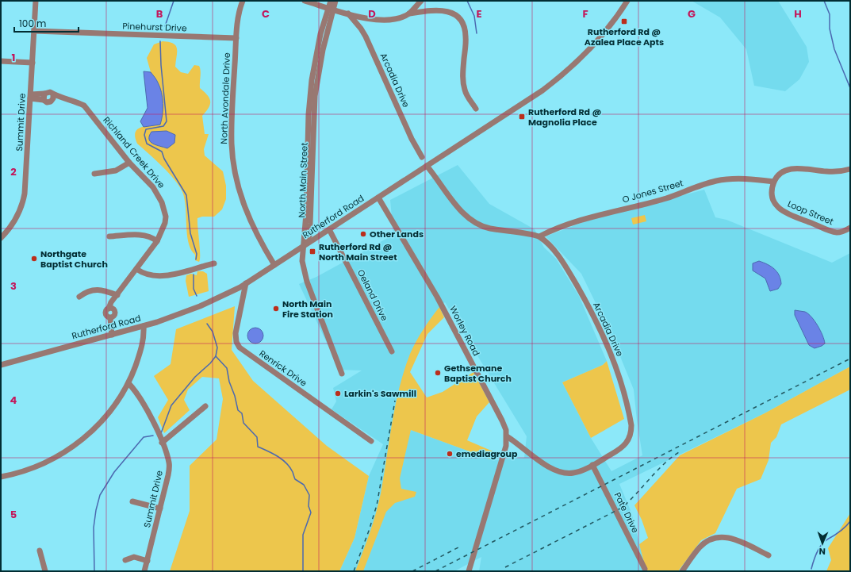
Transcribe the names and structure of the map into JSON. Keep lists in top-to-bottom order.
{
  "streets": {
    "street": [
      "Pinehurst Drive",
      "Arcadia Drive",
      "North Avondale Drive",
      "Summit Drive",
      "Richland Creek Drive",
      "North Main Street",
      "O Jones Street",
      "Loop Street",
      "Rutherford Road",
      "Oeland Drive",
      "Worley Road",
      "Renrick Drive",
      "Pate Drive"
    ]
  },
  "crossings": [
    ["Pinehurst Drive", "North Avondale Drive"],
    ["Pinehurst Drive", "Summit Drive"],
    ["Arcadia Drive", "O Jones Street"],
    ["Arcadia Drive", "Worley Road"],
    ["Arcadia Drive", "Pate Drive"],
    ["North Avondale Drive", "Rutherford Road"],
    ["Summit Drive", "Richland Creek Drive"],
    ["North Main Street", "Rutherford Road"],
    ["O Jones Street", "Loop Street"],
    ["Rutherford Road", "Oeland Drive"],
    ["Rutherford Road", "Worley Road"],
    ["Rutherford Road", "Renrick Drive"]
  ],
  "places": {
    "transit": ["Rutherford Rd @ Azalea Place Apts", "Rutherford Rd @ Magnolia Place", "Rutherford Rd @ North Main Street"],
    "other": [
      "Other Lands",
      "Northgate Baptist Church",
      "North Main Fire Station",
      "Gethsemane Baptist Church",
      "Larkin's Sawmill",
      "emediagroup"
    ]
  },
  "scale_bar": "100 m",
  "north": "bottom",
  "grid": {
    "columns": [
      "B",
      "C",
      "D",
      "E",
      "F",
      "G",
      "H"
    ],
    "rows": [
      "1",
      "2",
      "3",
      "4",
      "5"
    ]
  }
}
